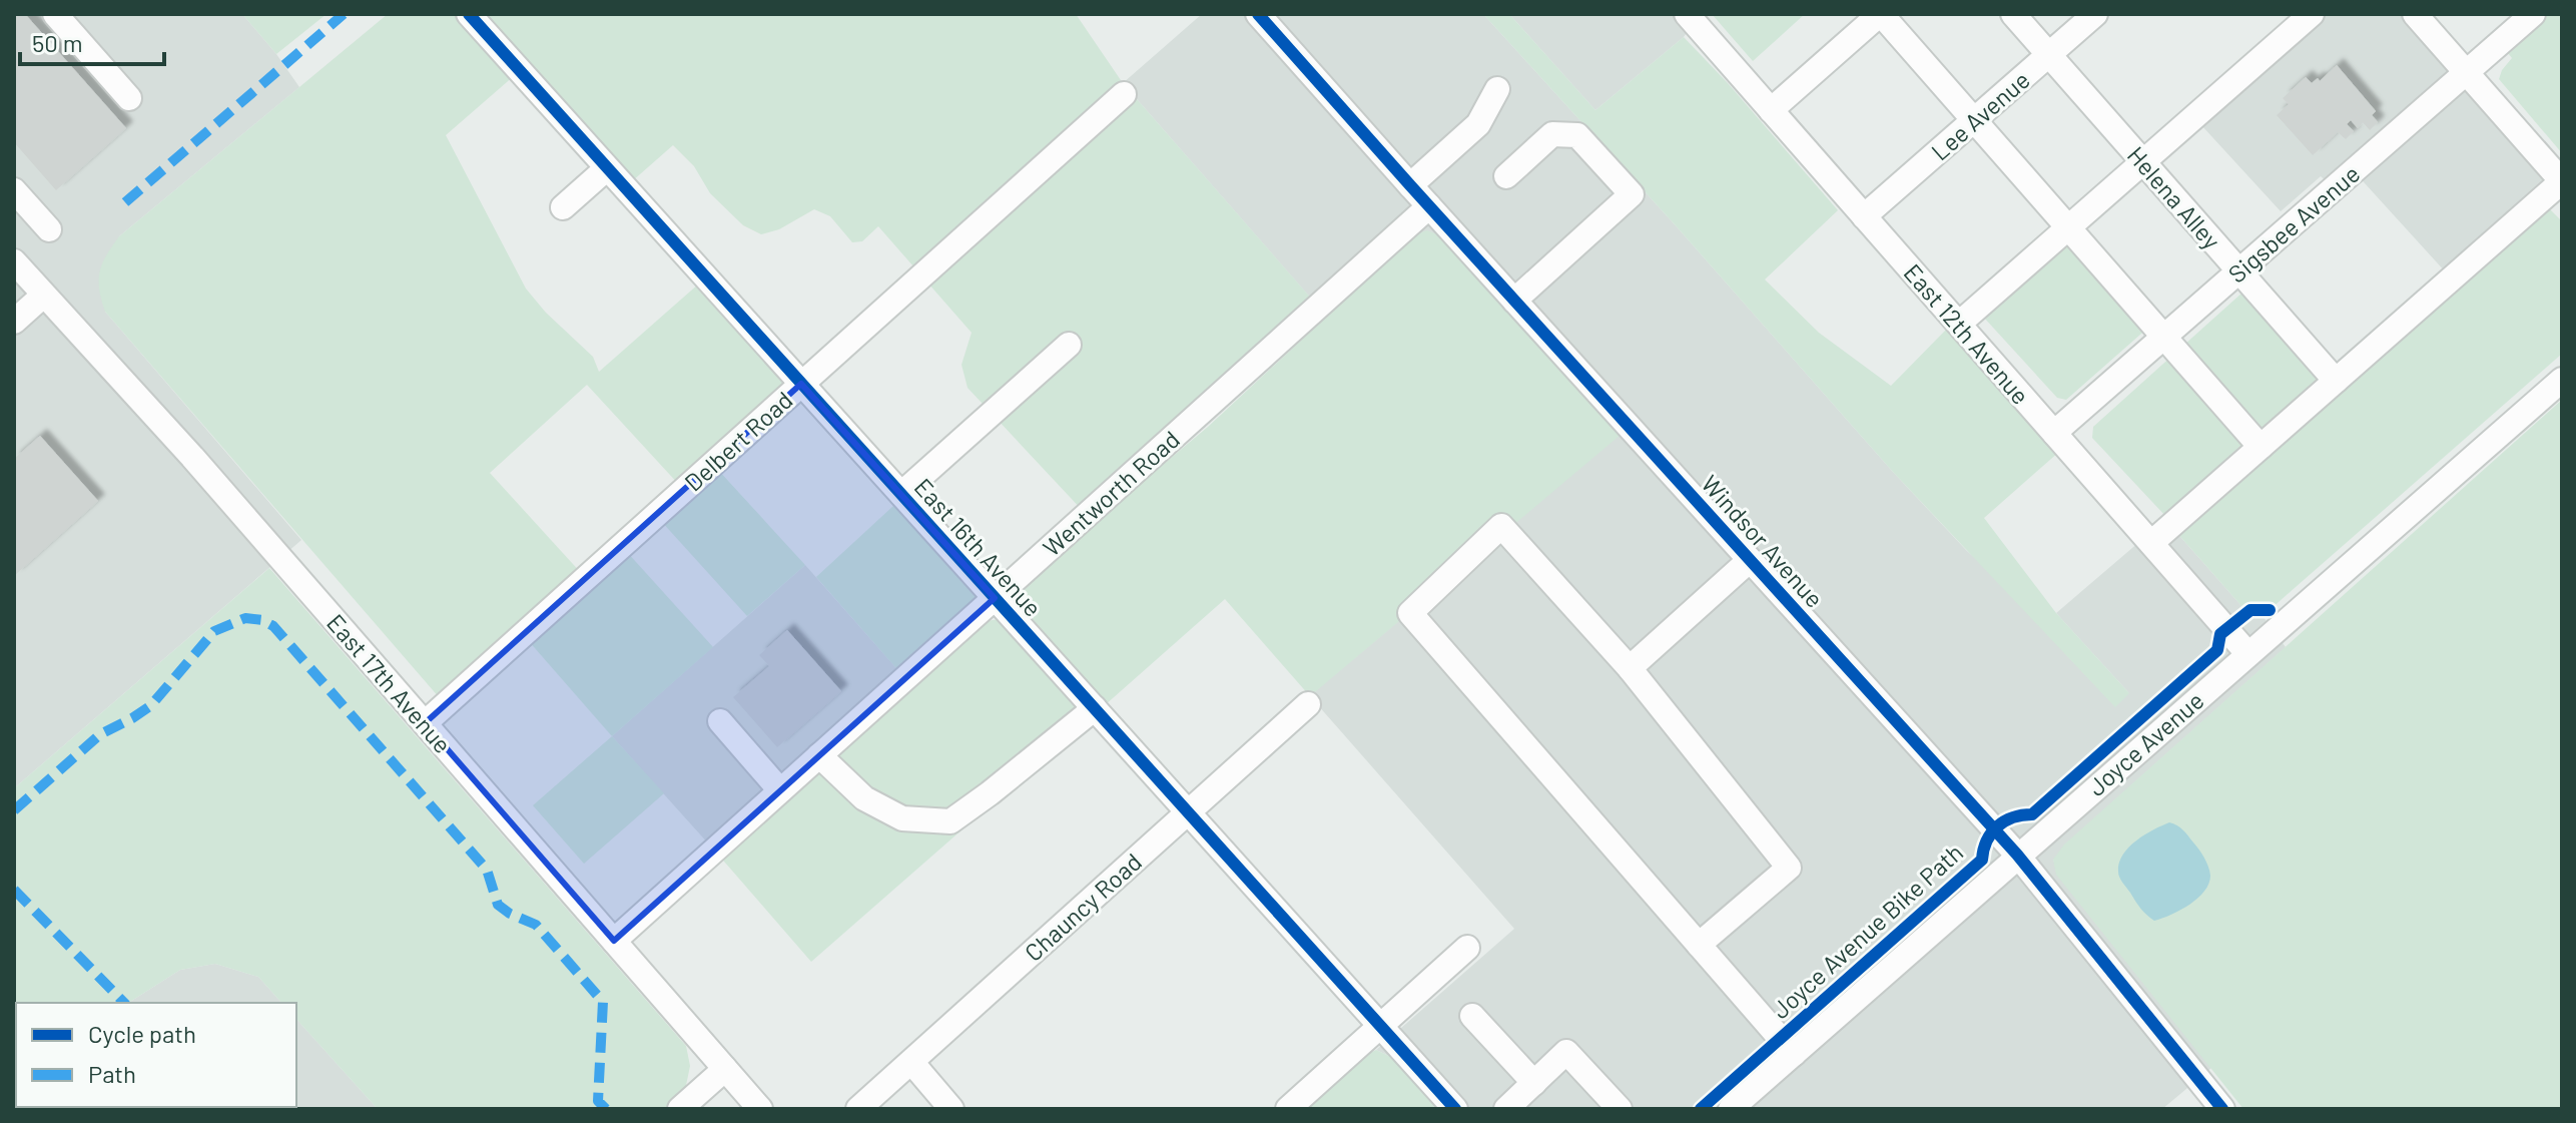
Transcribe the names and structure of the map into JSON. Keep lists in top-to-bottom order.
{
  "streets": {
    "street": [
      "Lee Avenue",
      "Helena Alley",
      "Sigsbee Avenue",
      "East 12th Avenue",
      "Delbert Road",
      "Wentworth Road",
      "Windsor Avenue",
      "East 16th Avenue",
      "East 17th Avenue",
      "Joyce Avenue",
      "Chauncy Road"
    ],
    "cycle path": ["Joyce Avenue Bike Path"]
  },
  "crossings": [
    ["Lee Avenue", "Helena Alley"],
    ["Lee Avenue", "East 12th Avenue"],
    ["Helena Alley", "Sigsbee Avenue"],
    ["Sigsbee Avenue", "East 12th Avenue"],
    ["East 12th Avenue", "Joyce Avenue"],
    ["Delbert Road", "East 16th Avenue"],
    ["Delbert Road", "East 17th Avenue"],
    ["Wentworth Road", "Windsor Avenue"],
    ["Wentworth Road", "East 16th Avenue"],
    ["Wentworth Road", "East 17th Avenue"],
    ["Windsor Avenue", "Joyce Avenue"],
    ["East 16th Avenue", "Chauncy Road"]
  ],
  "legend": ["Cycle path", "Path"],
  "scale_bar": "50 m"
}
